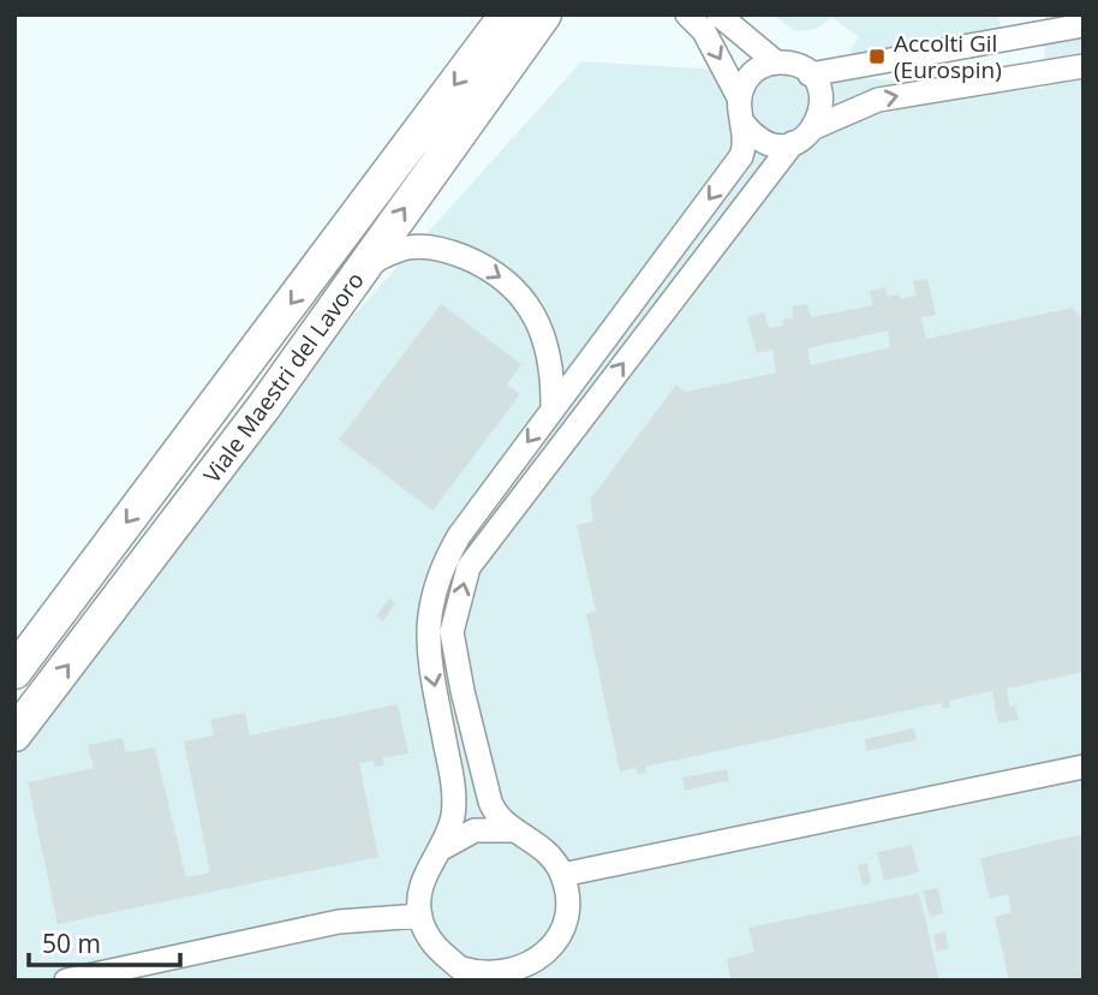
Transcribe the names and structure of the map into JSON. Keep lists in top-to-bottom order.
{
  "streets": {
    "street": ["Viale Maestri del Lavoro"]
  },
  "places": {
    "transit": ["Accolti Gil (Eurospin)"]
  },
  "scale_bar": "50 m"
}
